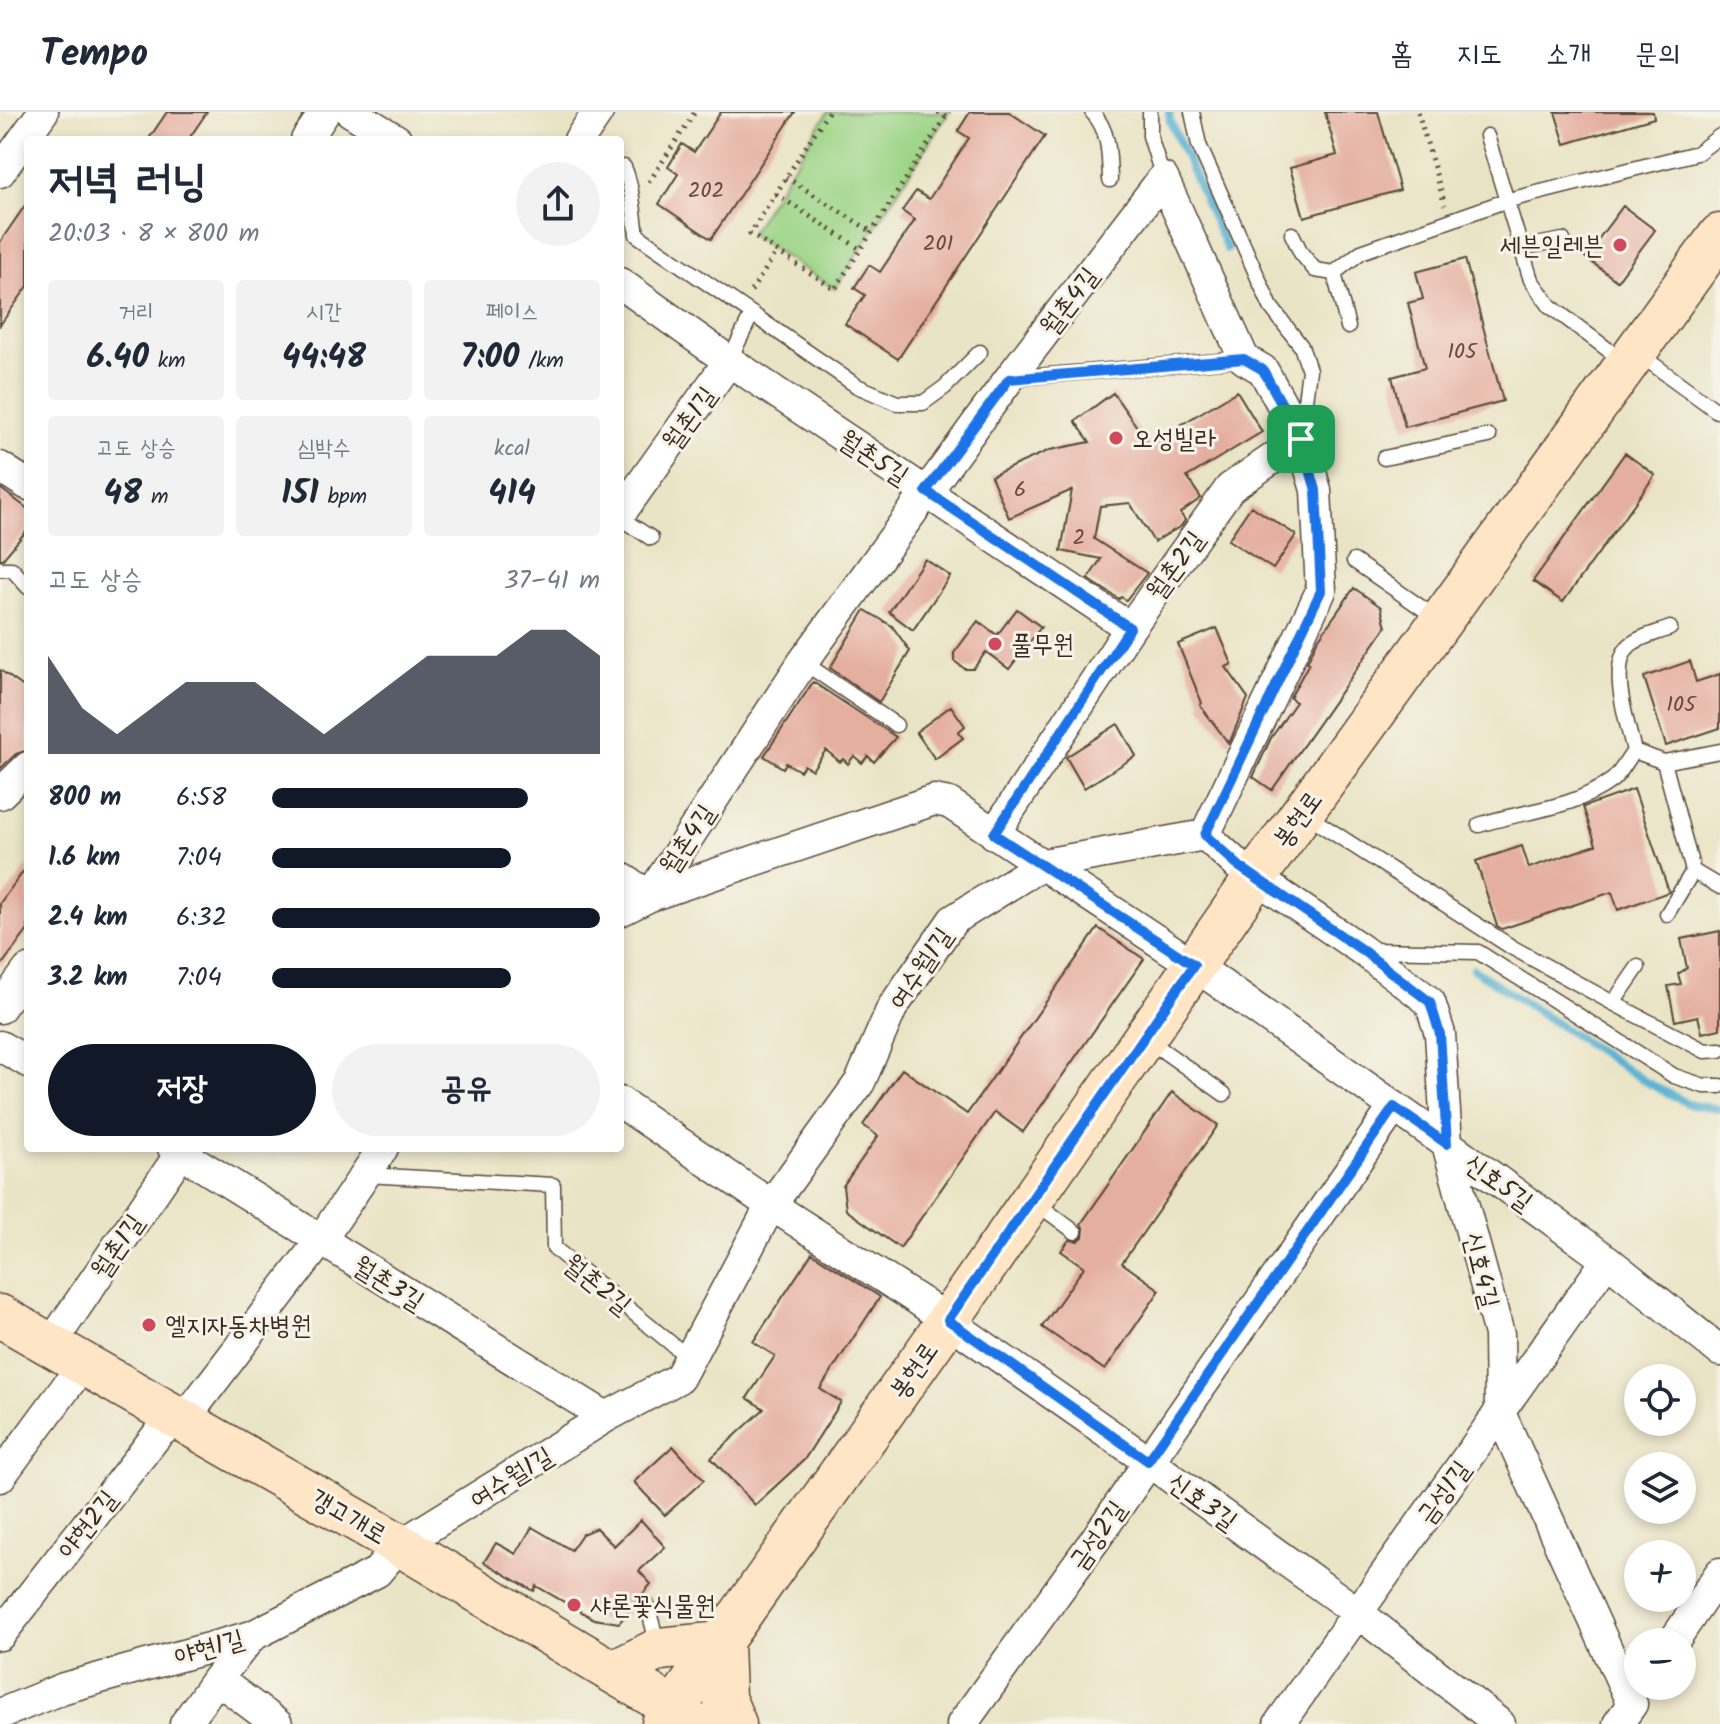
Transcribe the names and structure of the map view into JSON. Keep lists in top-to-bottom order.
{
  "streets": {
    "street": [
      "월촌4길",
      "월촌1길",
      "월촌5길",
      "월촌2길",
      "봉현로",
      "여수월1길",
      "신호5길",
      "신호4길",
      "월촌3길",
      "금성1길",
      "신호3길",
      "갱고개로",
      "야현2길",
      "금성2길",
      "야현1길"
    ]
  },
  "crossings": [
    ["월촌4길", "월촌5길"],
    ["월촌1길", "월촌5길"],
    ["월촌1길", "갱고개로"],
    ["월촌5길", "월촌2길"],
    ["월촌2길", "여수월1길"],
    ["봉현로", "신호5길"],
    ["봉현로", "신호4길"],
    ["봉현로", "신호3길"],
    ["봉현로", "갱고개로"],
    ["여수월1길", "신호5길"],
    ["여수월1길", "신호4길"],
    ["여수월1길", "월촌3길"],
    ["여수월1길", "신호3길"],
    ["여수월1길", "갱고개로"],
    ["여수월1길", "야현1길"],
    ["신호5길", "신호4길"],
    ["신호5길", "금성1길"],
    ["신호5길", "금성2길"],
    ["신호4길", "금성1길"],
    ["금성1길", "신호3길"],
    ["신호3길", "금성2길"],
    ["갱고개로", "야현2길"],
    ["갱고개로", "야현1길"]
  ],
  "places": [
    "세븐일레븐",
    "오성빌라",
    "풀무원",
    "엘지자동차병원",
    "샤론꽃식물원"
  ],
  "house_numbers": [
    "202",
    "201",
    "105",
    "6",
    "2",
    "105"
  ],
  "page": {
    "header": "Tempo",
    "nav": [
      "홈",
      "지도",
      "소개",
      "문의"
    ],
    "heading": ["저녁 러닝", "20:03 · 8 × 800 m"],
    "stats": [
      ["거리", "6.40 km"],
      ["시간", "44:48"],
      ["페이스", "7:00 /km"],
      ["고도 상승", "48 m"],
      ["심박수", "151 bpm"],
      ["kcal", "414"]
    ],
    "chart": ["고도 상승", "37–41 m"],
    "list": [
      {
        "name": "800 m",
        "note": "6:58"
      },
      {
        "name": "1.6 km",
        "note": "7:04"
      },
      {
        "name": "2.4 km",
        "note": "6:32"
      },
      {
        "name": "3.2 km",
        "note": "7:04"
      }
    ],
    "buttons": ["저장", "공유"],
    "map_buttons": ["+", "−"]
  }
}
